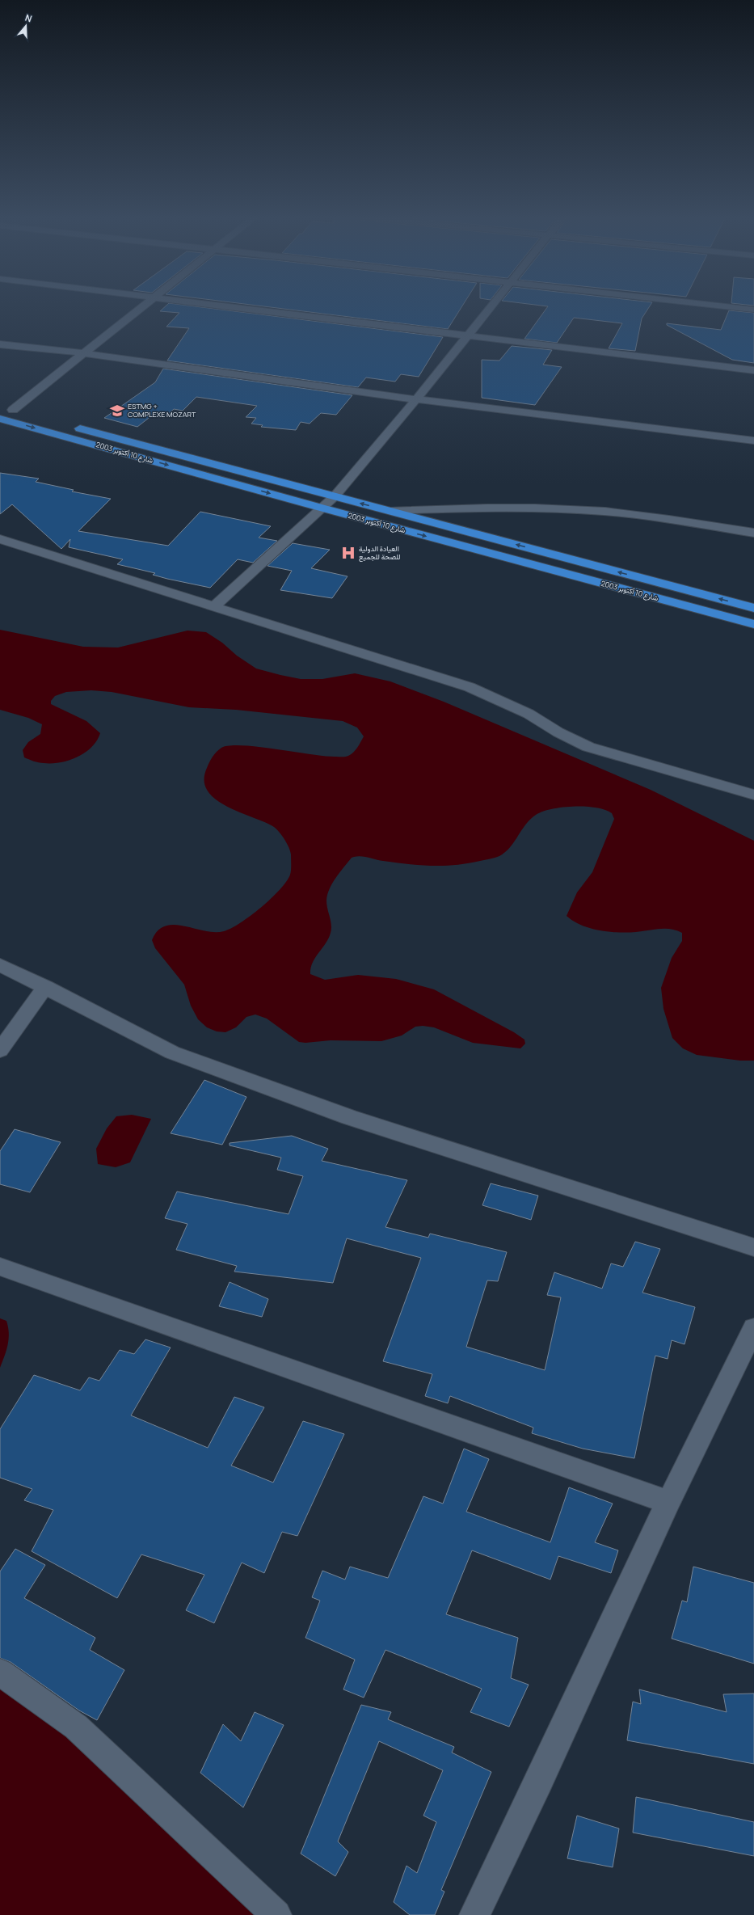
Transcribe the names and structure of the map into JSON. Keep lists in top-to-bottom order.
{
  "streets": {
    "highway": ["شارع 10 أكتوبر 2003"]
  },
  "places": {
    "school or university": ["ESTMG + COMPLEXE MOZART"],
    "hospital": ["العيادة الدولية للصحة للجميع"]
  },
  "north": "top"
}
